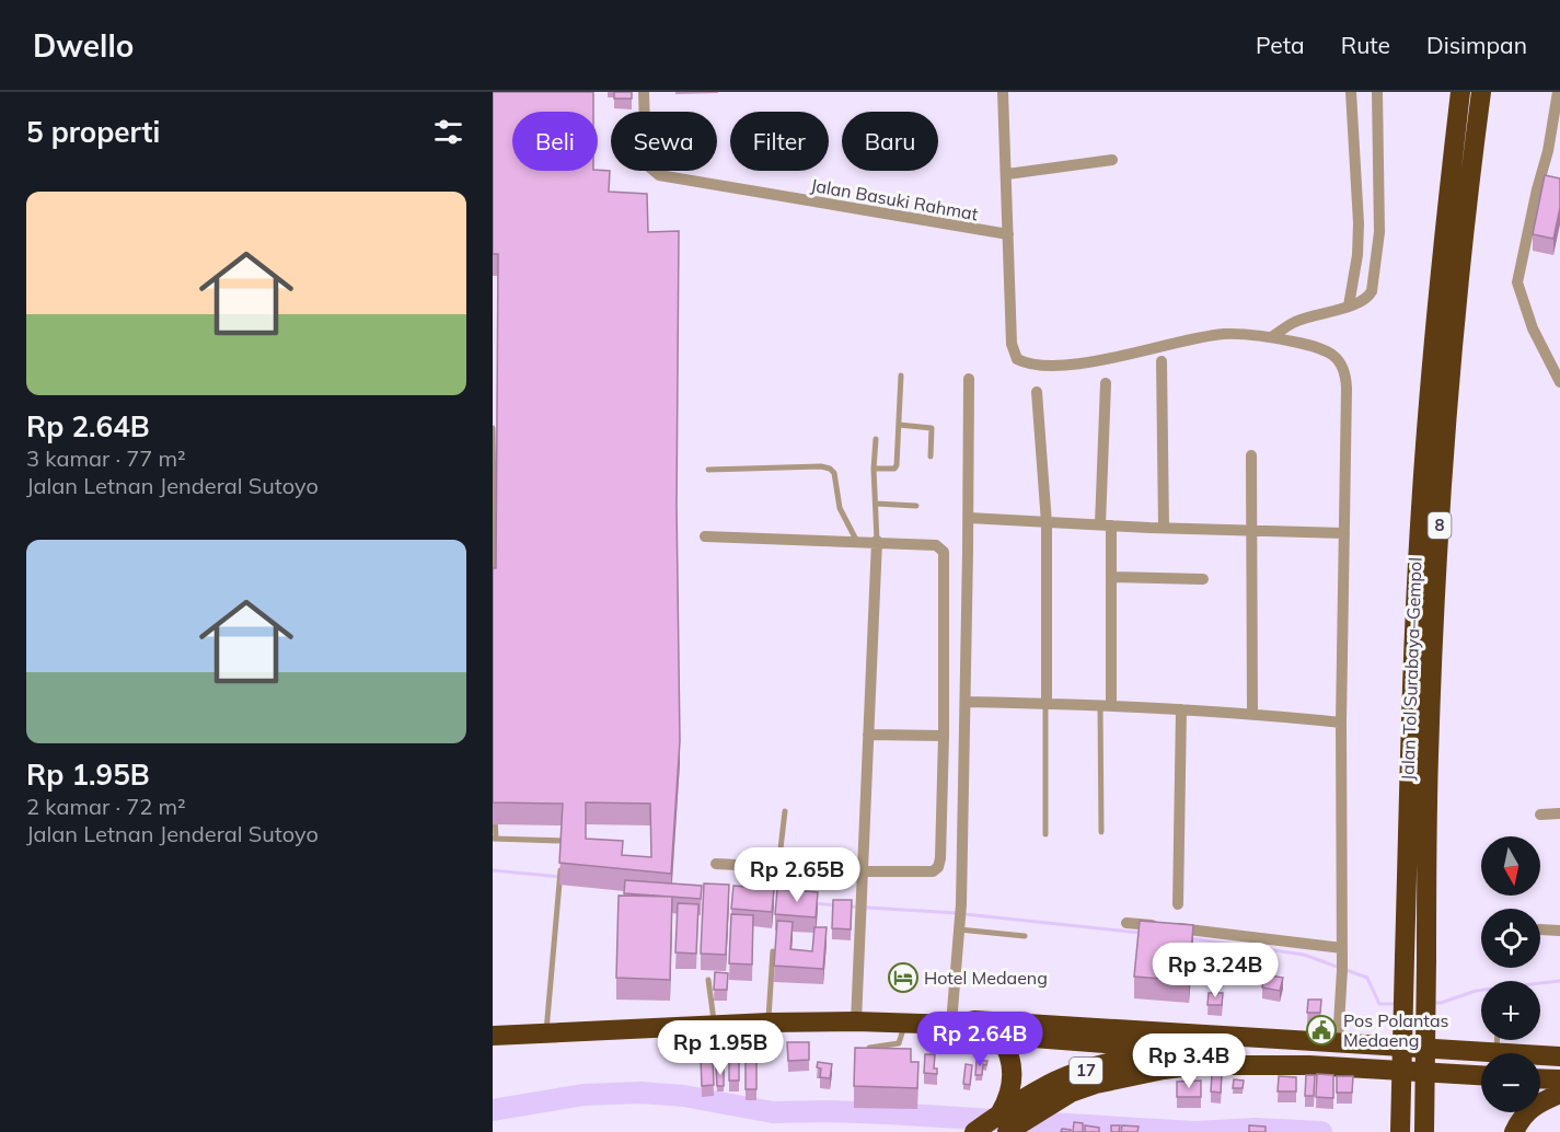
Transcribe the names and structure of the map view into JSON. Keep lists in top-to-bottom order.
{
  "streets": {
    "highway": ["8", "Jalan Tol Surabaya–Gempol", "17"],
    "street": ["Jalan Basuki Rahmat"]
  },
  "places": {
    "hotel": ["Hotel Medaeng"],
    "public building": ["Pos Polantas Medaeng"]
  },
  "north": "bottom",
  "page": {
    "header": "Dwello",
    "nav": ["Peta", "Rute", "Disimpan"],
    "heading": "5 properti",
    "chip": [
      "Beli",
      "Sewa",
      "Filter",
      "Baru"
    ],
    "list": [
      {
        "name": "Rp 2.64B",
        "note": "3 kamar · 77 m² · Jalan Letnan Jenderal Sutoyo"
      },
      {
        "name": "Rp 1.95B",
        "note": "2 kamar · 72 m² · Jalan Letnan Jenderal Sutoyo"
      }
    ],
    "map_buttons": ["+", "−"],
    "price": [
      "Rp 2.65B",
      "Rp 3.24B",
      "Rp 2.64B",
      "Rp 1.95B",
      "Rp 3.4B"
    ]
  }
}
